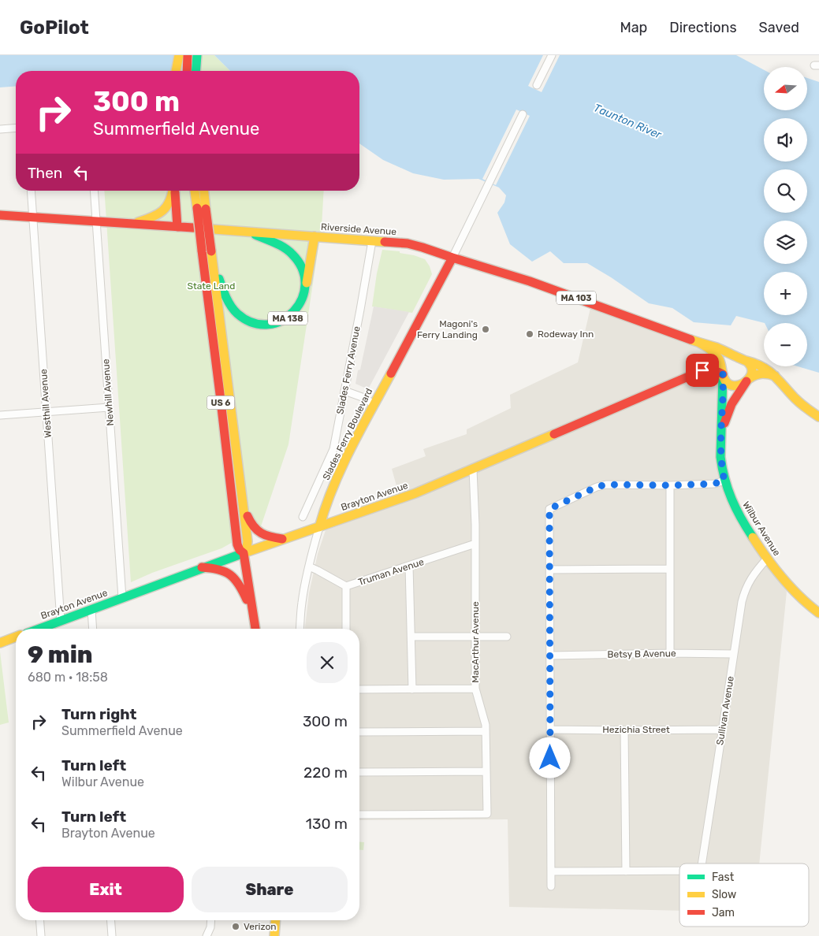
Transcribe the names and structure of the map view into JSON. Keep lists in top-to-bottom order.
{
  "streets": {
    "main road": [
      "Riverside Avenue",
      "MA 103",
      "MA 138",
      "US 6",
      "Slades Ferry Boulevard",
      "Brayton Avenue",
      "Wilbur Avenue"
    ],
    "street": [
      "Slades Ferry Avenue",
      "Newhill Avenue",
      "Westhill Avenue",
      "Truman Avenue",
      "MacArthur Avenue",
      "Betsy B Avenue",
      "Sullivan Avenue",
      "Hezichia Street"
    ]
  },
  "crossings": [
    ["Riverside Avenue", "Slades Ferry Avenue"],
    ["Riverside Avenue", "Newhill Avenue"],
    ["Riverside Avenue", "Westhill Avenue"],
    ["Riverside Avenue", "Slades Ferry Boulevard"],
    ["Riverside Avenue", "Brayton Avenue"],
    ["Riverside Avenue", "Wilbur Avenue"],
    ["MA 138", "US 6"],
    ["Newhill Avenue", "Brayton Avenue"],
    ["US 6", "Brayton Avenue"],
    ["Westhill Avenue", "Brayton Avenue"],
    ["Slades Ferry Boulevard", "Brayton Avenue"],
    ["Slades Ferry Boulevard", "Truman Avenue"],
    ["Brayton Avenue", "Wilbur Avenue"],
    ["Brayton Avenue", "MacArthur Avenue"],
    ["Wilbur Avenue", "Sullivan Avenue"],
    ["Truman Avenue", "MacArthur Avenue"],
    ["Betsy B Avenue", "Sullivan Avenue"],
    ["Sullivan Avenue", "Hezichia Street"]
  ],
  "water": ["Taunton River"],
  "parks": ["State Land"],
  "places": ["Magoni's Ferry Landing", "Rodeway Inn", "Verizon"],
  "legend": ["Fast", "Slow", "Jam"],
  "north": "left",
  "page": {
    "header": "GoPilot",
    "nav": ["Map", "Directions", "Saved"],
    "map_buttons": ["+", "−"],
    "turn": ["300 m", "Summerfield Avenue"],
    "then": "Then",
    "heading": ["9 min", "680 m · 18:58"],
    "list": [
      {
        "name": "Turn right",
        "note": "Summerfield Avenue",
        "value": "300 m"
      },
      {
        "name": "Turn left",
        "note": "Wilbur Avenue",
        "value": "220 m"
      },
      {
        "name": "Turn left",
        "note": "Brayton Avenue",
        "value": "130 m"
      }
    ],
    "buttons": ["Exit", "Share"]
  }
}
